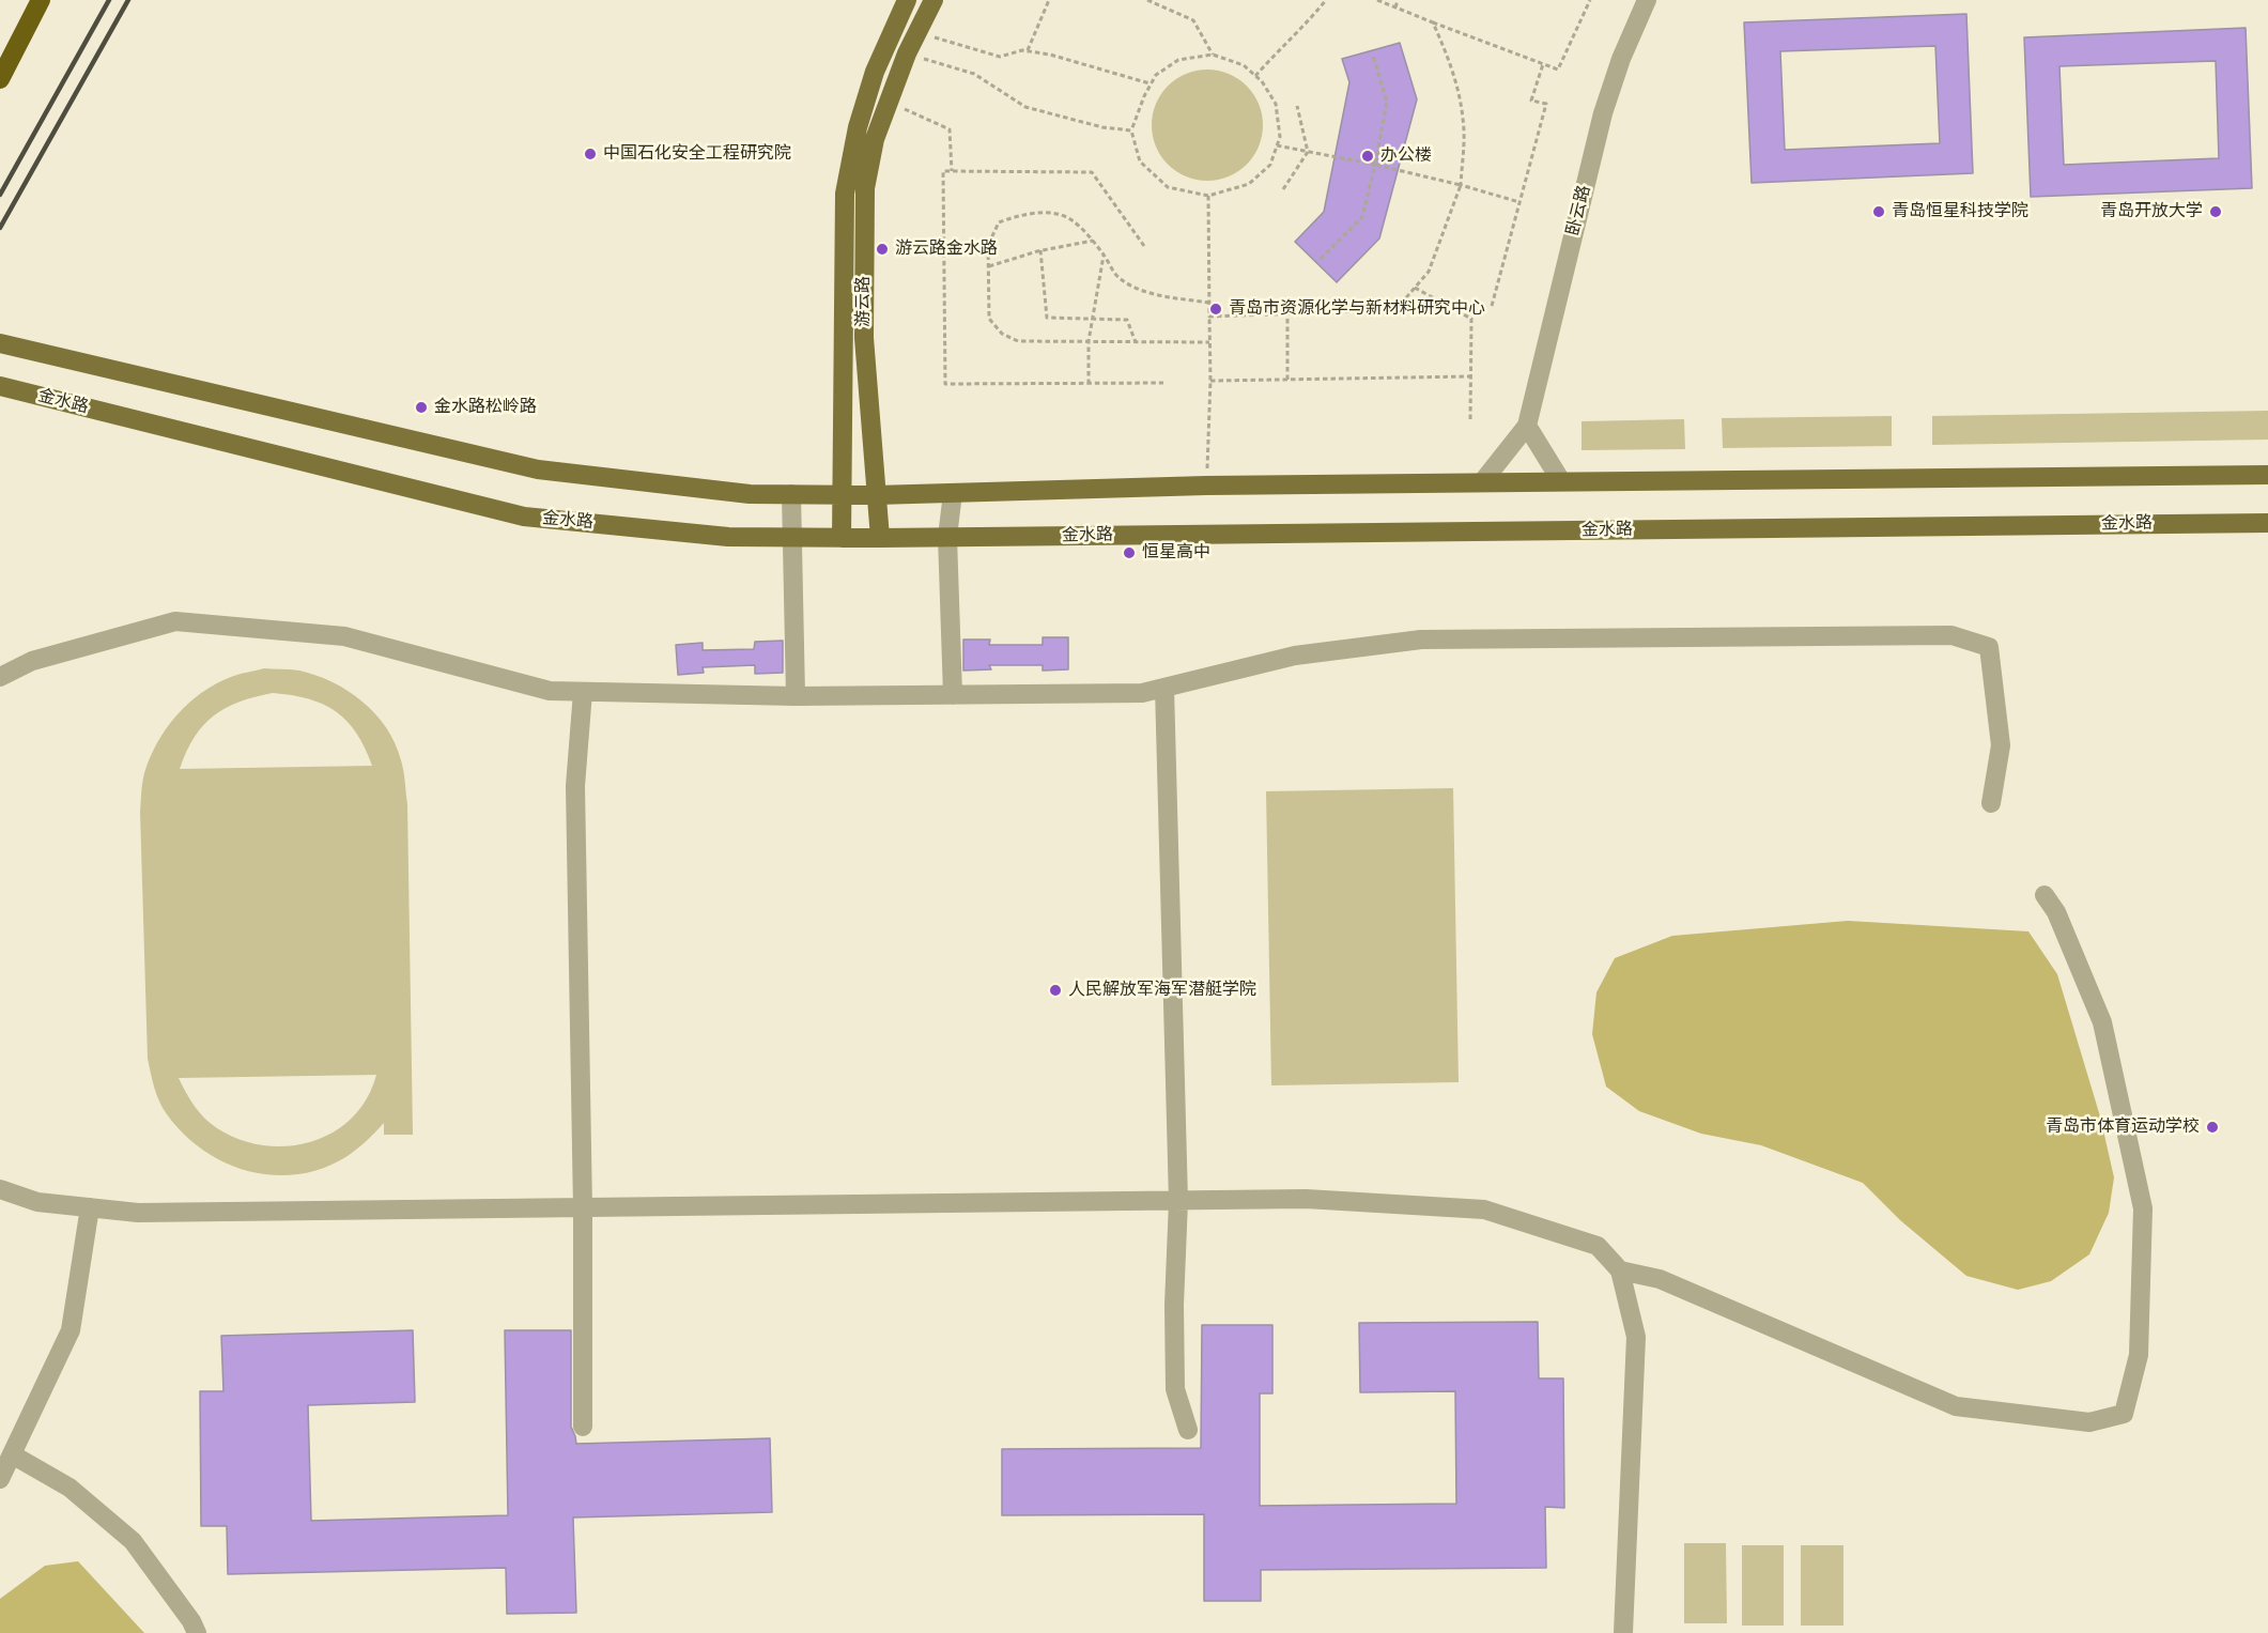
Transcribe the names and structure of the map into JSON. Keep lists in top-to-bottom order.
{
  "streets": {
    "main road": ["游云路", "金水路"],
    "street": ["卧云路"]
  },
  "crossings": [
    ["游云路", "金水路"]
  ],
  "places": [
    "中国石化安全工程研究院",
    "办公楼",
    "青岛恒星科技学院",
    "青岛开放大学",
    "游云路金水路",
    "青岛市资源化学与新材料研究中心",
    "金水路松岭路",
    "恒星高中",
    "人民解放军海军潜艇学院",
    "青岛市体育运动学校"
  ]
}
